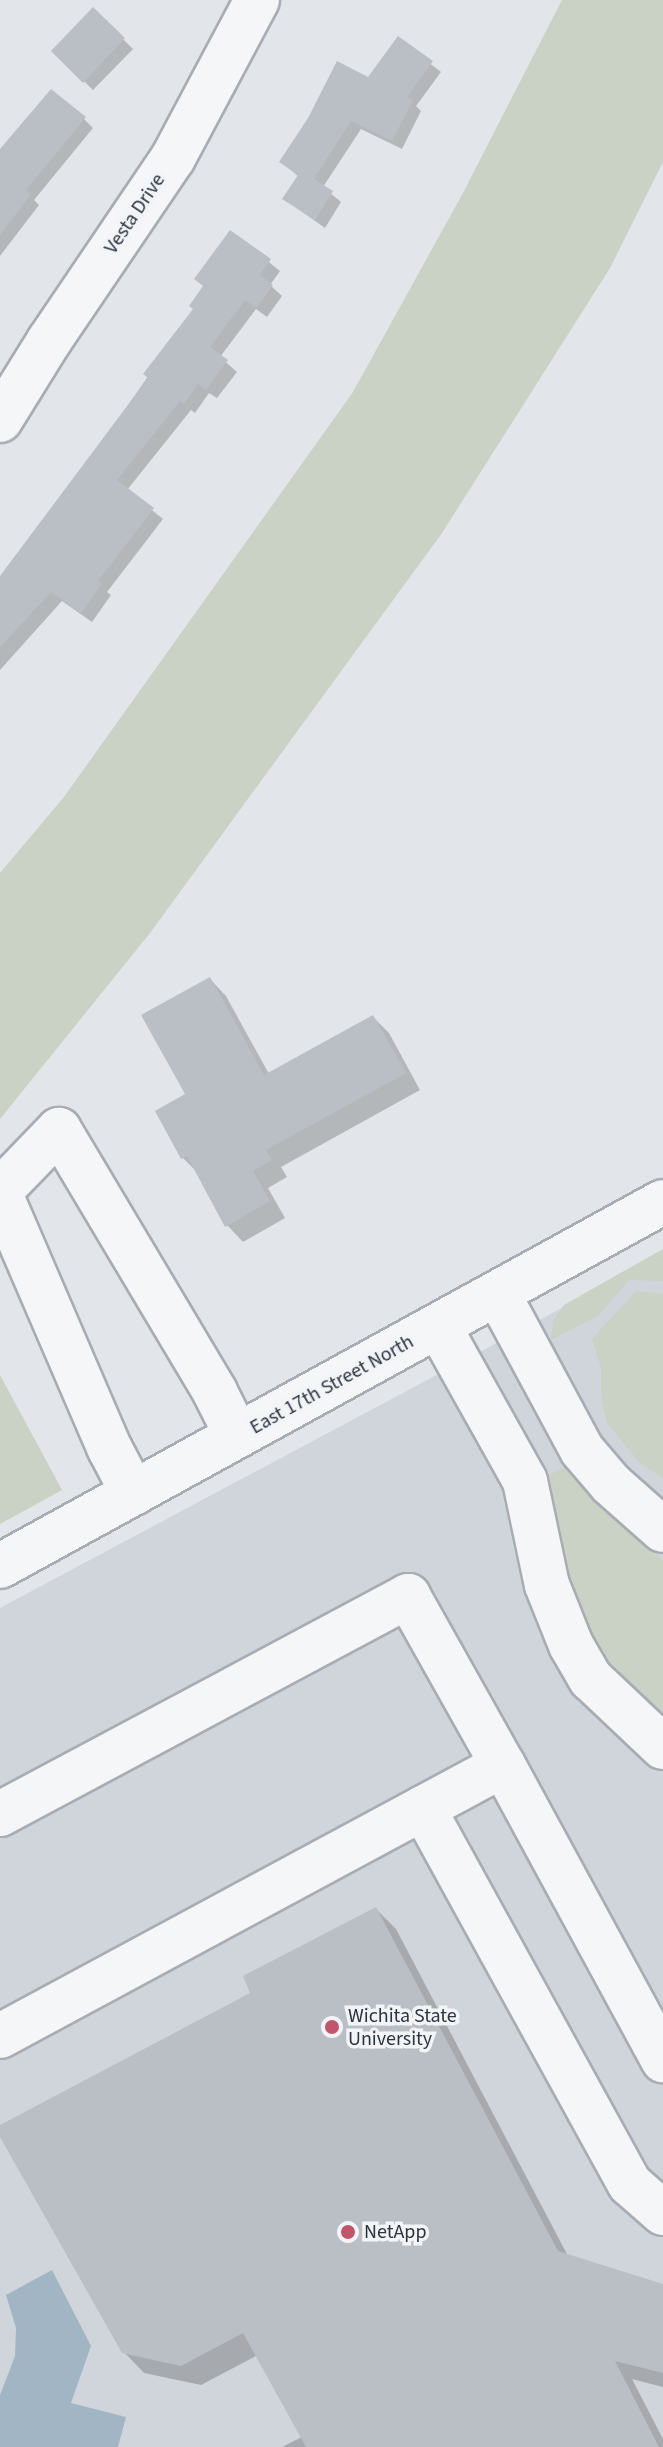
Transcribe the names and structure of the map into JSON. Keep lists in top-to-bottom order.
{
  "streets": {
    "street": ["Vesta Drive", "East 17th Street North"]
  },
  "places": ["Wichita State University", "NetApp"]
}
